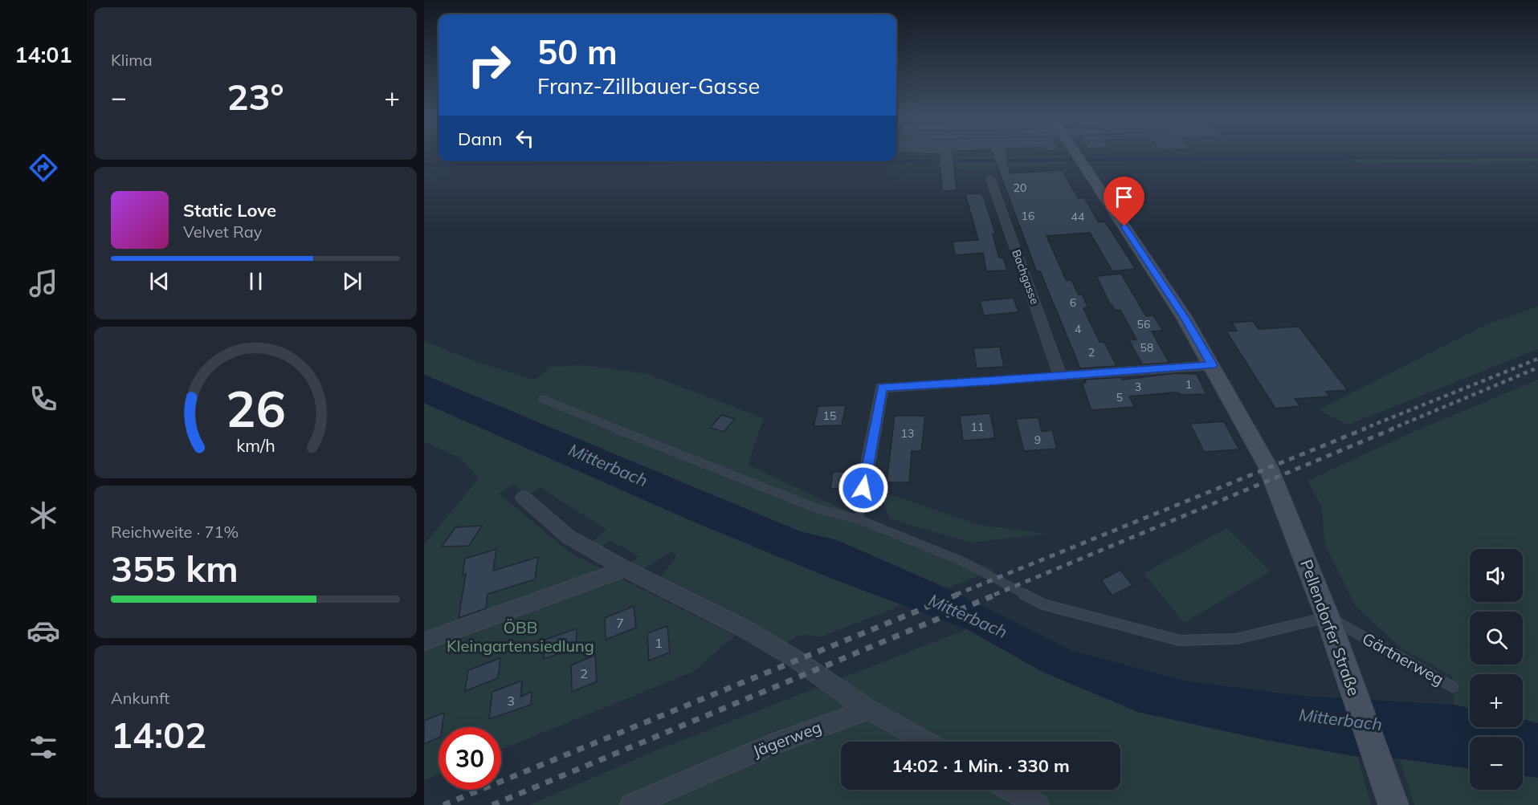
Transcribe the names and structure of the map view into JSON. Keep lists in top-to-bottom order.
{
  "streets": {
    "street": ["Bachgasse", "Pellendorfer Straße", "Jägerweg"],
    "lane": ["Gärtnerweg"]
  },
  "crossings": [
    ["Pellendorfer Straße", "Gärtnerweg"]
  ],
  "water": ["Mitterbach"],
  "parks": ["ÖBB Kleingartensiedlung"],
  "house_numbers": [
    "20",
    "16",
    "44",
    "6",
    "56",
    "4",
    "58",
    "2",
    "1",
    "3",
    "5",
    "15",
    "11",
    "13",
    "9",
    "7",
    "1",
    "2",
    "3"
  ],
  "page": {
    "tabs": "14:01",
    "tile": [
      "Klima",
      ["Reichweite · 71%", "355 km"],
      ["Ankunft", "14:02"]
    ],
    "turn": ["50 m", "Franz-Zillbauer-Gasse"],
    "heat": ["−", "23°", "+"],
    "then": "Dann",
    "song": ["Static Love", "Velvet Ray"],
    "map_buttons": ["+", "−"],
    "limit": "30",
    "trip": "14:02 · 1 Min. · 330 m",
    "gauge": ["26", "km/h"]
  }
}
